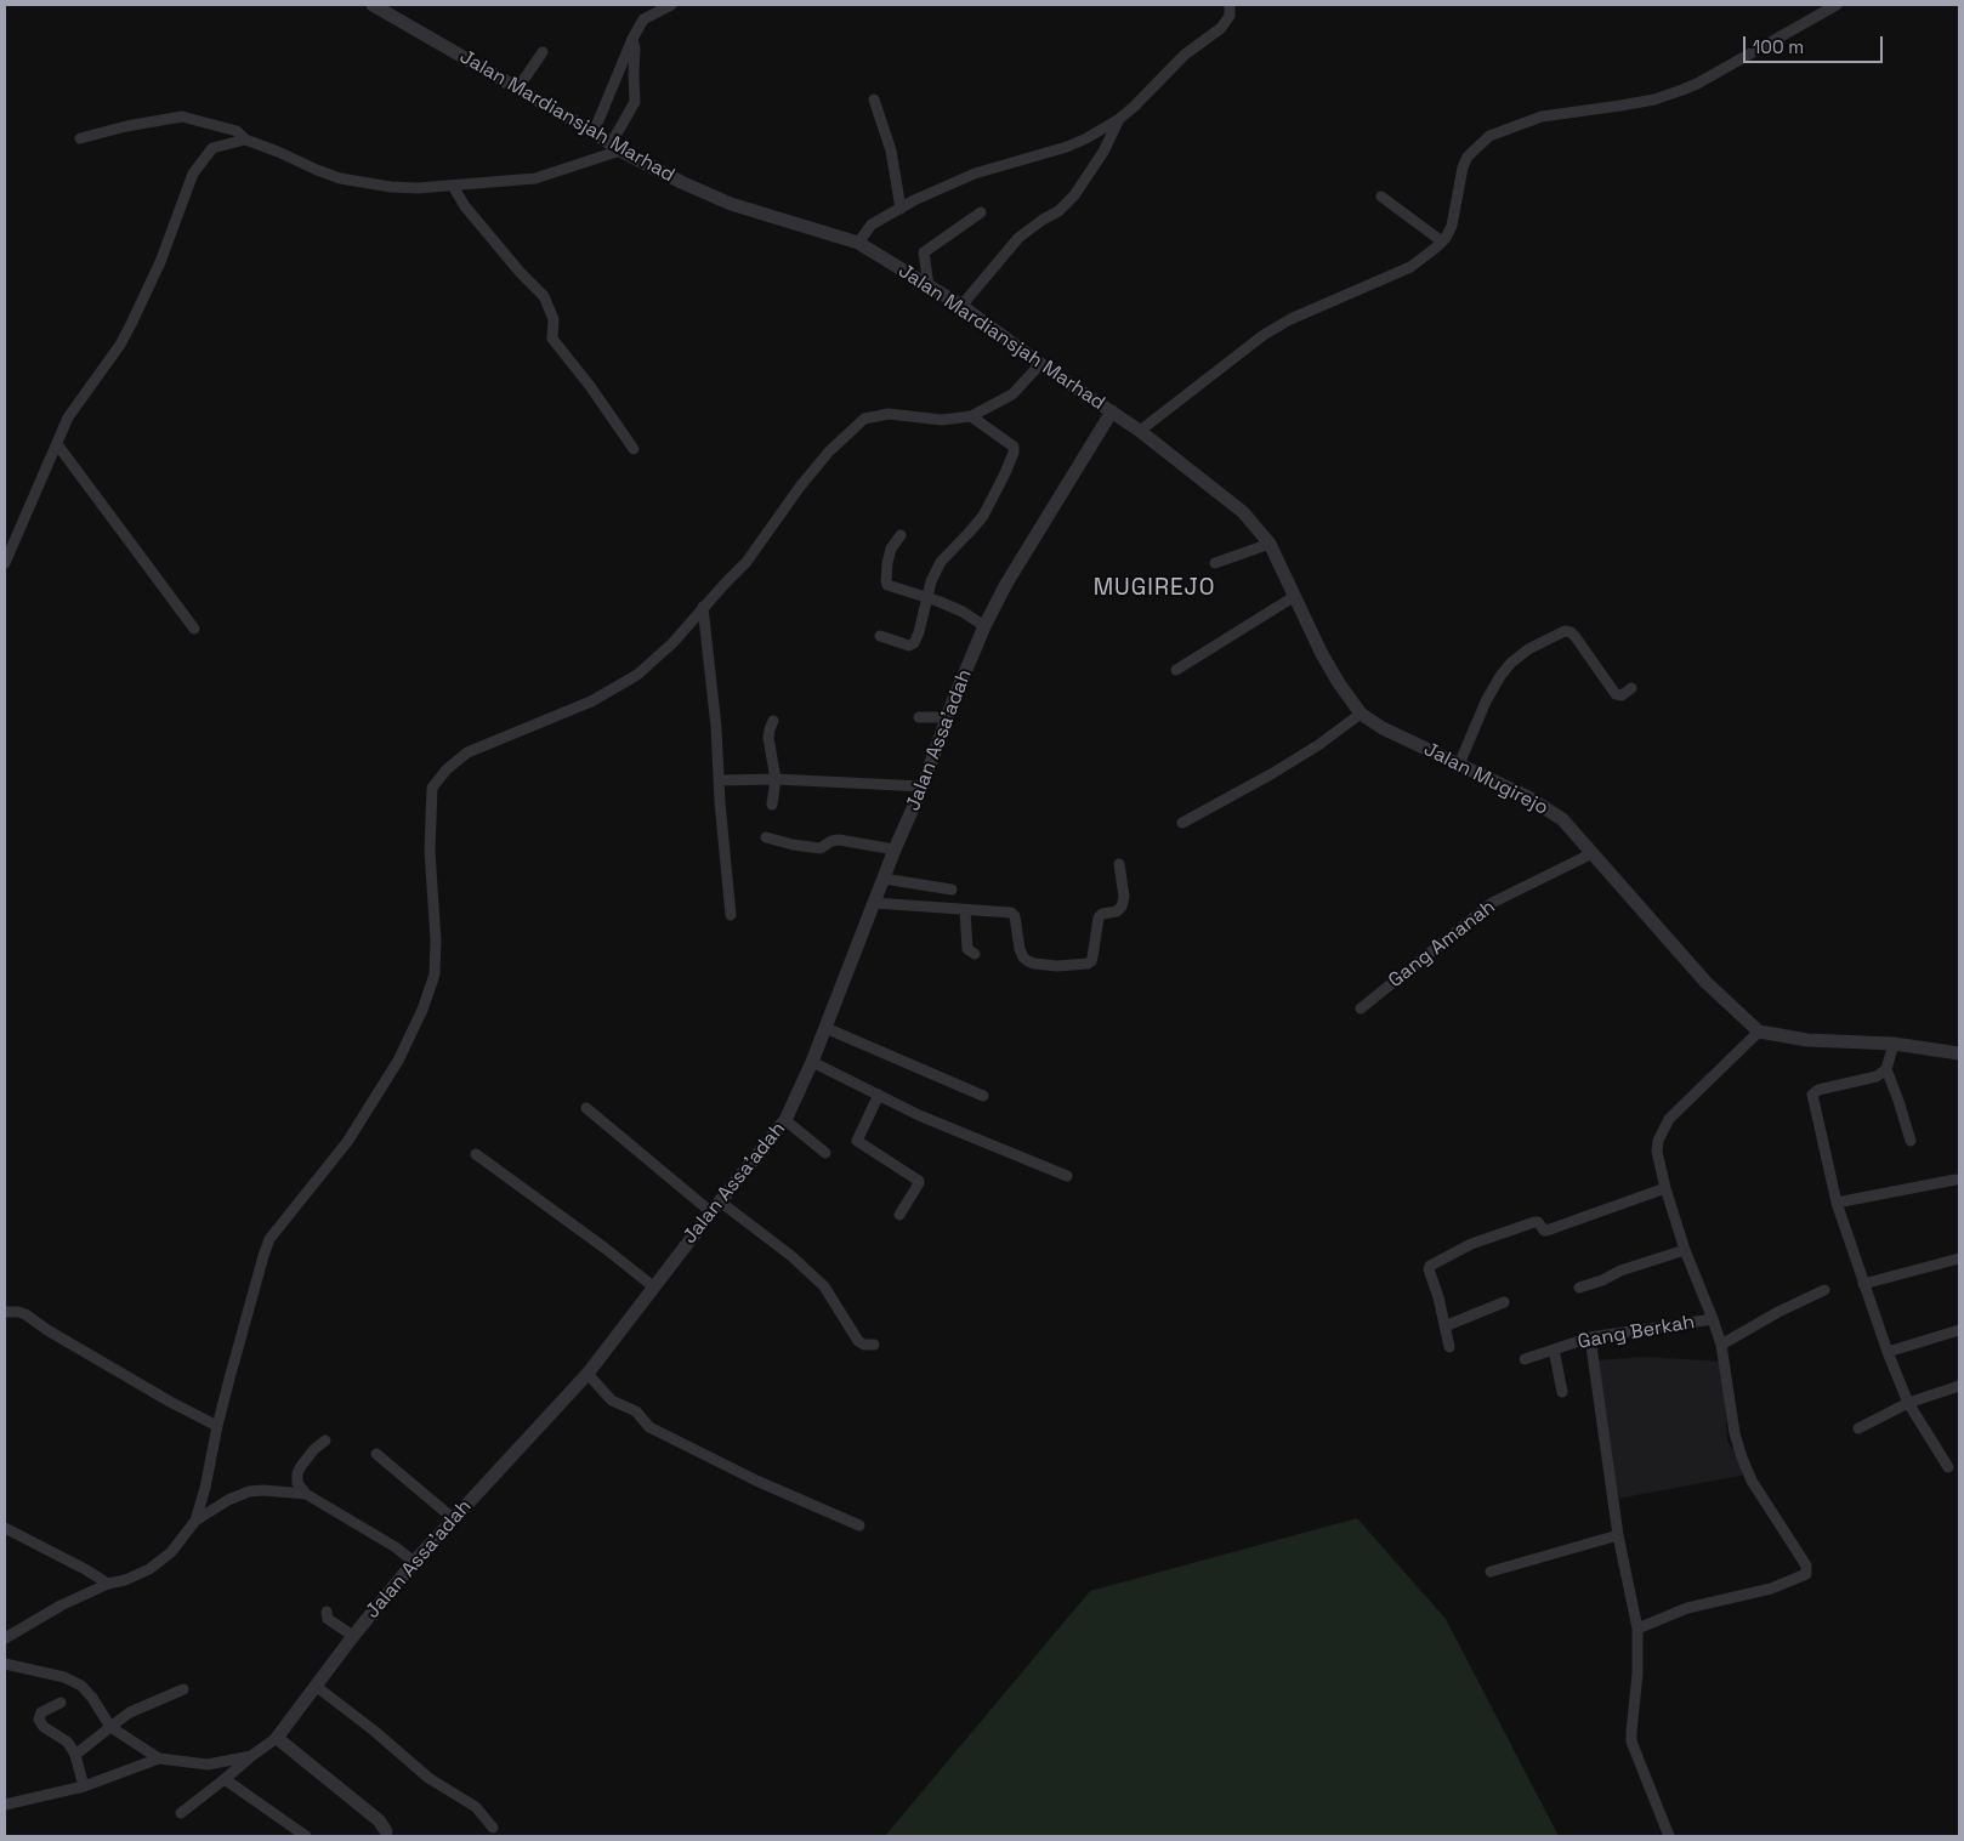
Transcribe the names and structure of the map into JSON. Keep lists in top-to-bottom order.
{
  "streets": {
    "street": [
      "Jalan Mardiansjah Marhad",
      "Jalan Assa'adah",
      "Jalan Mugirejo",
      "Gang Amanah",
      "Gang Berkah"
    ]
  },
  "crossings": [
    ["Jalan Mardiansjah Marhad", "Jalan Assa'adah"],
    ["Jalan Mardiansjah Marhad", "Jalan Mugirejo"],
    ["Jalan Assa'adah", "Jalan Mugirejo"],
    ["Jalan Mugirejo", "Gang Amanah"]
  ],
  "districts": ["MUGIREJO"],
  "scale_bar": "100 m"
}
